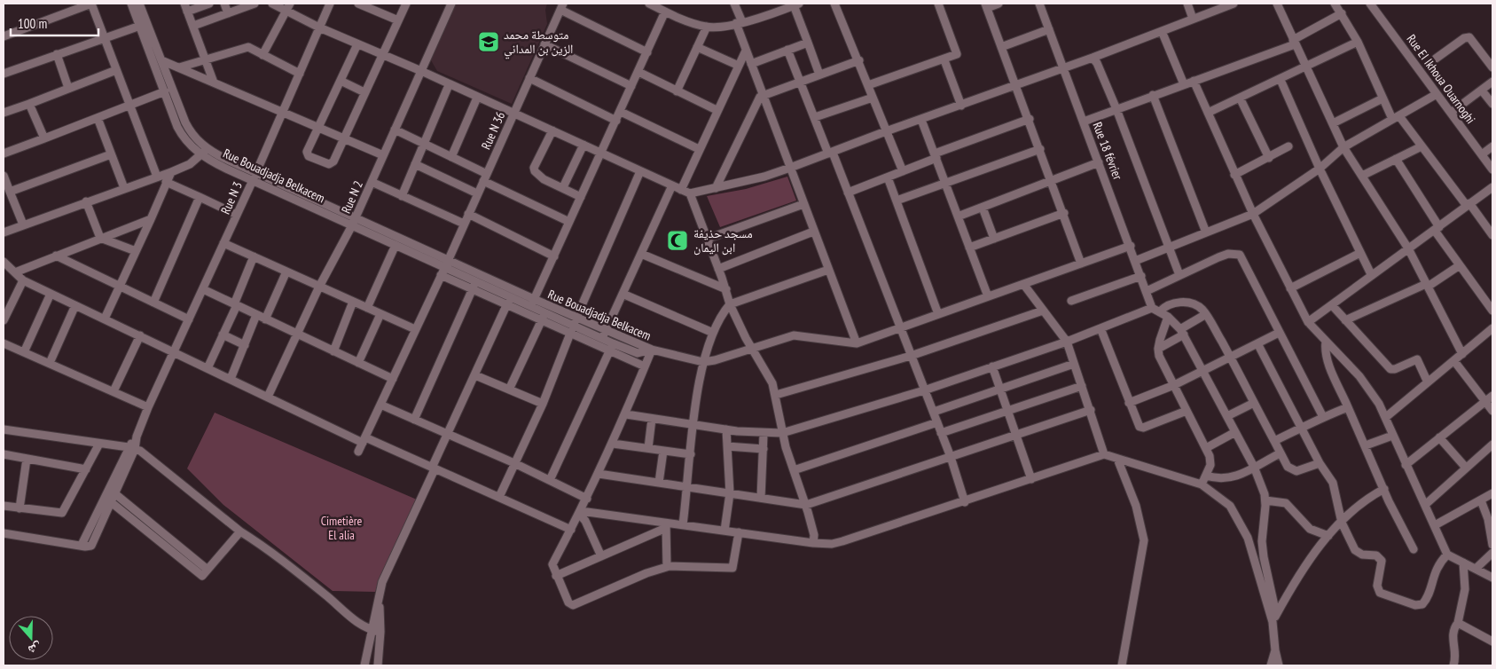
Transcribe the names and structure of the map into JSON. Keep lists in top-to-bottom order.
{
  "streets": {
    "street": [
      "Rue EI Ikhoua Ouarnoghi",
      "Rue N 36",
      "Rue 18 février",
      "Rue Bouadjadja Belkacem",
      "Rue N 2",
      "Rue N 3"
    ]
  },
  "crossings": [
    ["Rue N 36", "Rue Bouadjadja Belkacem"],
    ["Rue Bouadjadja Belkacem", "Rue N 2"],
    ["Rue Bouadjadja Belkacem", "Rue N 3"]
  ],
  "parks": ["Cimetière El alia"],
  "places": {
    "school or university": ["متوسطة محمد الزين بن المداني"],
    "mosque": ["مسجد حذيفة ابن اليمان"]
  },
  "scale_bar": "100 m",
  "north": "bottom"
}
